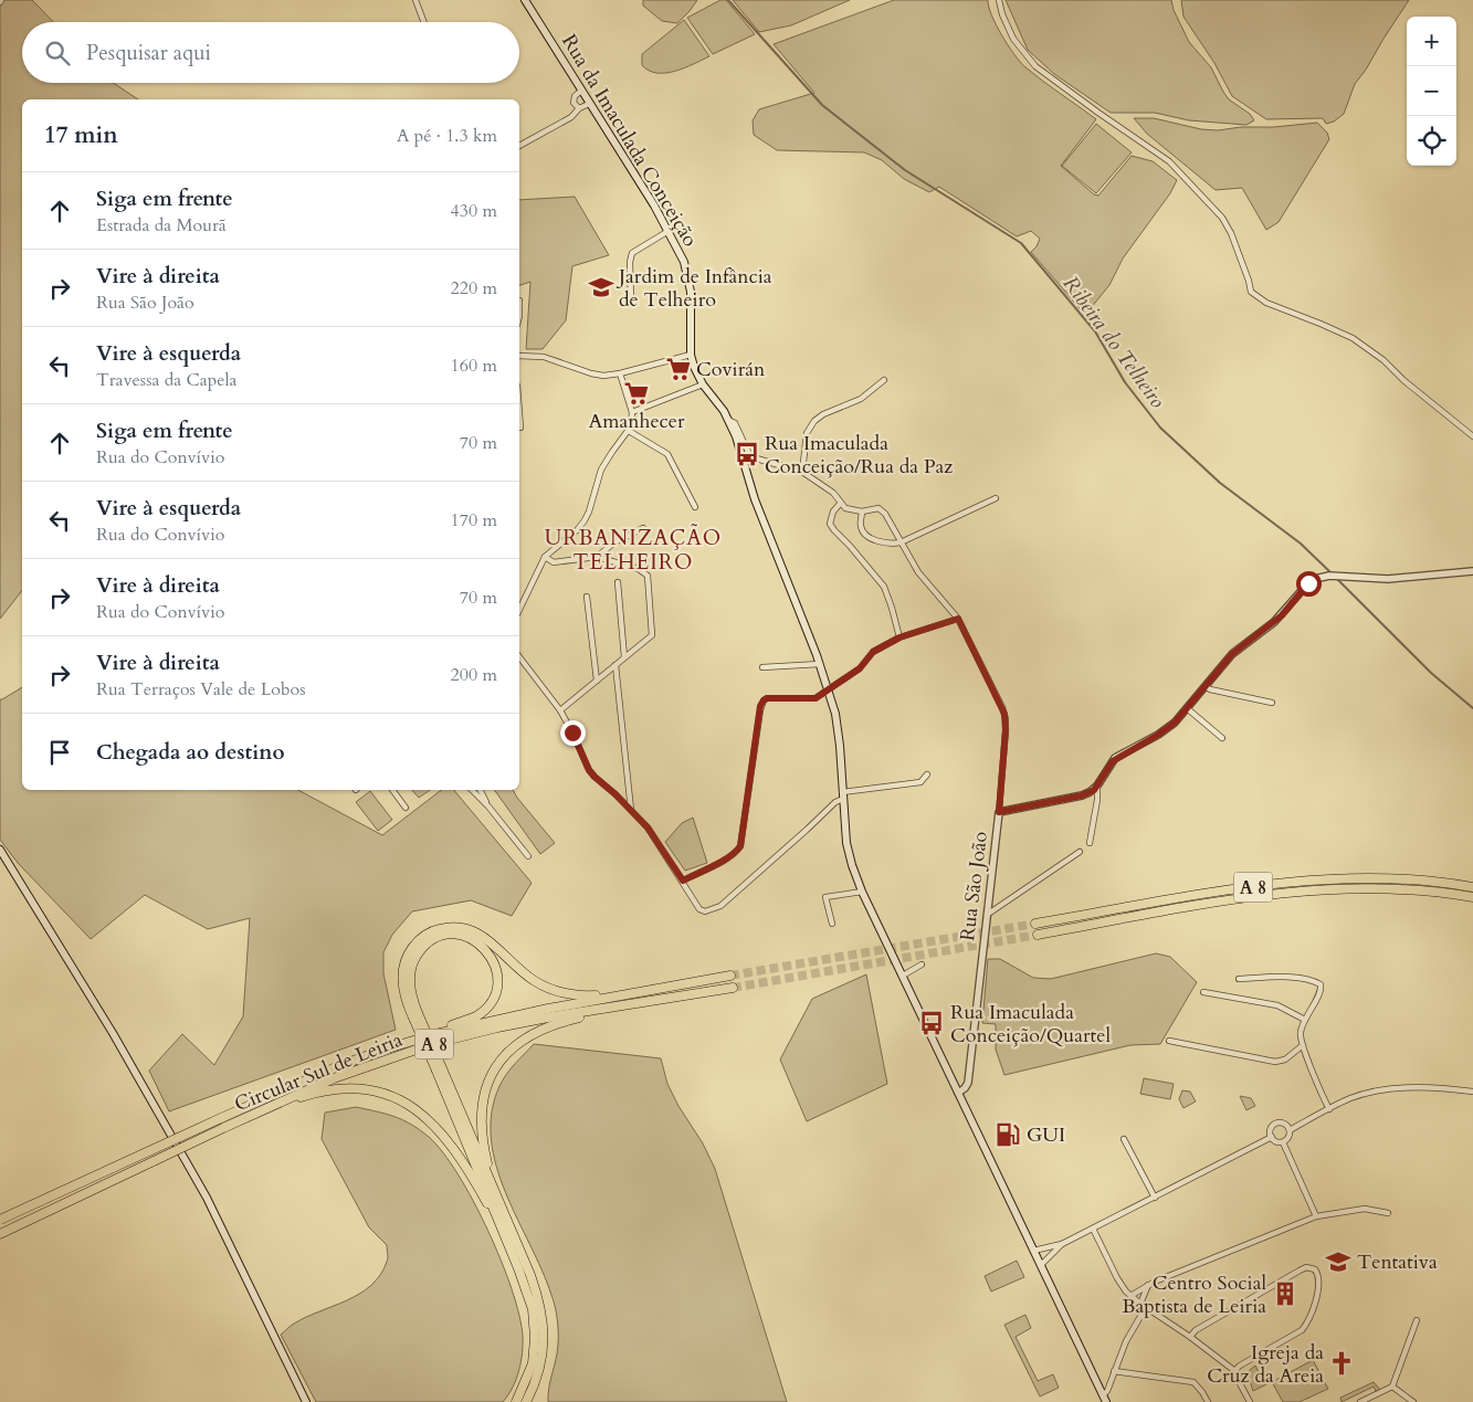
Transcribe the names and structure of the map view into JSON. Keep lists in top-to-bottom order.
{
  "streets": {
    "highway": ["A 8", "Circular Sul de Leiria"],
    "main road": ["Rua da Imaculada Conceição"],
    "street": ["Rua São João"]
  },
  "crossings": [
    ["Rua da Imaculada Conceição", "Rua São João"]
  ],
  "districts": ["URBANIZAÇÃO TELHEIRO"],
  "water": ["Ribeira do Telheiro"],
  "places": {
    "school or university": ["Jardim de Infância de Telheiro", "Tentativa"],
    "supermarket": ["Covirán", "Amanhecer"],
    "bus stop": ["Rua Imaculada Conceição/Rua da Paz", "Rua Imaculada Conceição/Quartel"],
    "fuel station": ["GUI"],
    "building": ["Centro Social Baptista de Leiria"],
    "church": ["Igreja da Cruz da Areia"]
  },
  "page": {
    "map_buttons": ["+", "−"],
    "search": "Pesquisar aqui",
    "heading": ["17 min", "A pé · 1.3 km"],
    "list": [
      ["Siga em frente", "Estrada da Mourã", "430 m"],
      ["Vire à direita", "Rua São João", "220 m"],
      ["Vire à esquerda", "Travessa da Capela", "160 m"],
      ["Siga em frente", "Rua do Convívio", "70 m"],
      ["Vire à esquerda", "Rua do Convívio", "170 m"],
      ["Vire à direita", "Rua do Convívio", "70 m"],
      ["Vire à direita", "Rua Terraços Vale de Lobos", "200 m"],
      "Chegada ao destino"
    ]
  }
}
